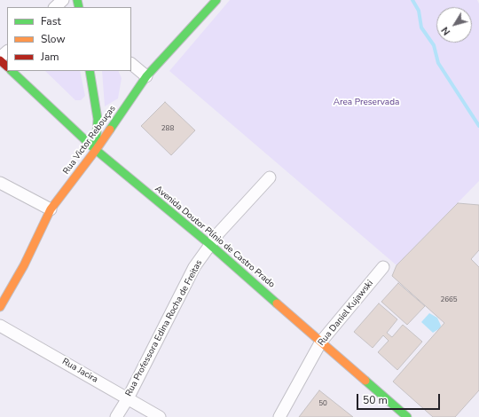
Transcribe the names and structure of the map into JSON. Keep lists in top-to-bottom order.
{
  "streets": {
    "street": [
      "Rua Victor Rebouças",
      "Avenida Doutor Plínio de Castro Prado",
      "Rua Daniel Kujawski",
      "Rua Professora Edina Rocha de Freitas",
      "Rua Jacira"
    ]
  },
  "crossings": [
    ["Rua Victor Rebouças", "Avenida Doutor Plínio de Castro Prado"],
    ["Avenida Doutor Plínio de Castro Prado", "Rua Daniel Kujawski"],
    ["Avenida Doutor Plínio de Castro Prado", "Rua Professora Edina Rocha de Freitas"],
    ["Rua Professora Edina Rocha de Freitas", "Rua Jacira"]
  ],
  "parks": ["Area Preservada"],
  "house_numbers": ["288", "2665", "50"],
  "legend": ["Fast", "Slow", "Jam"],
  "scale_bar": "50 m",
  "north": "bottom left"
}
